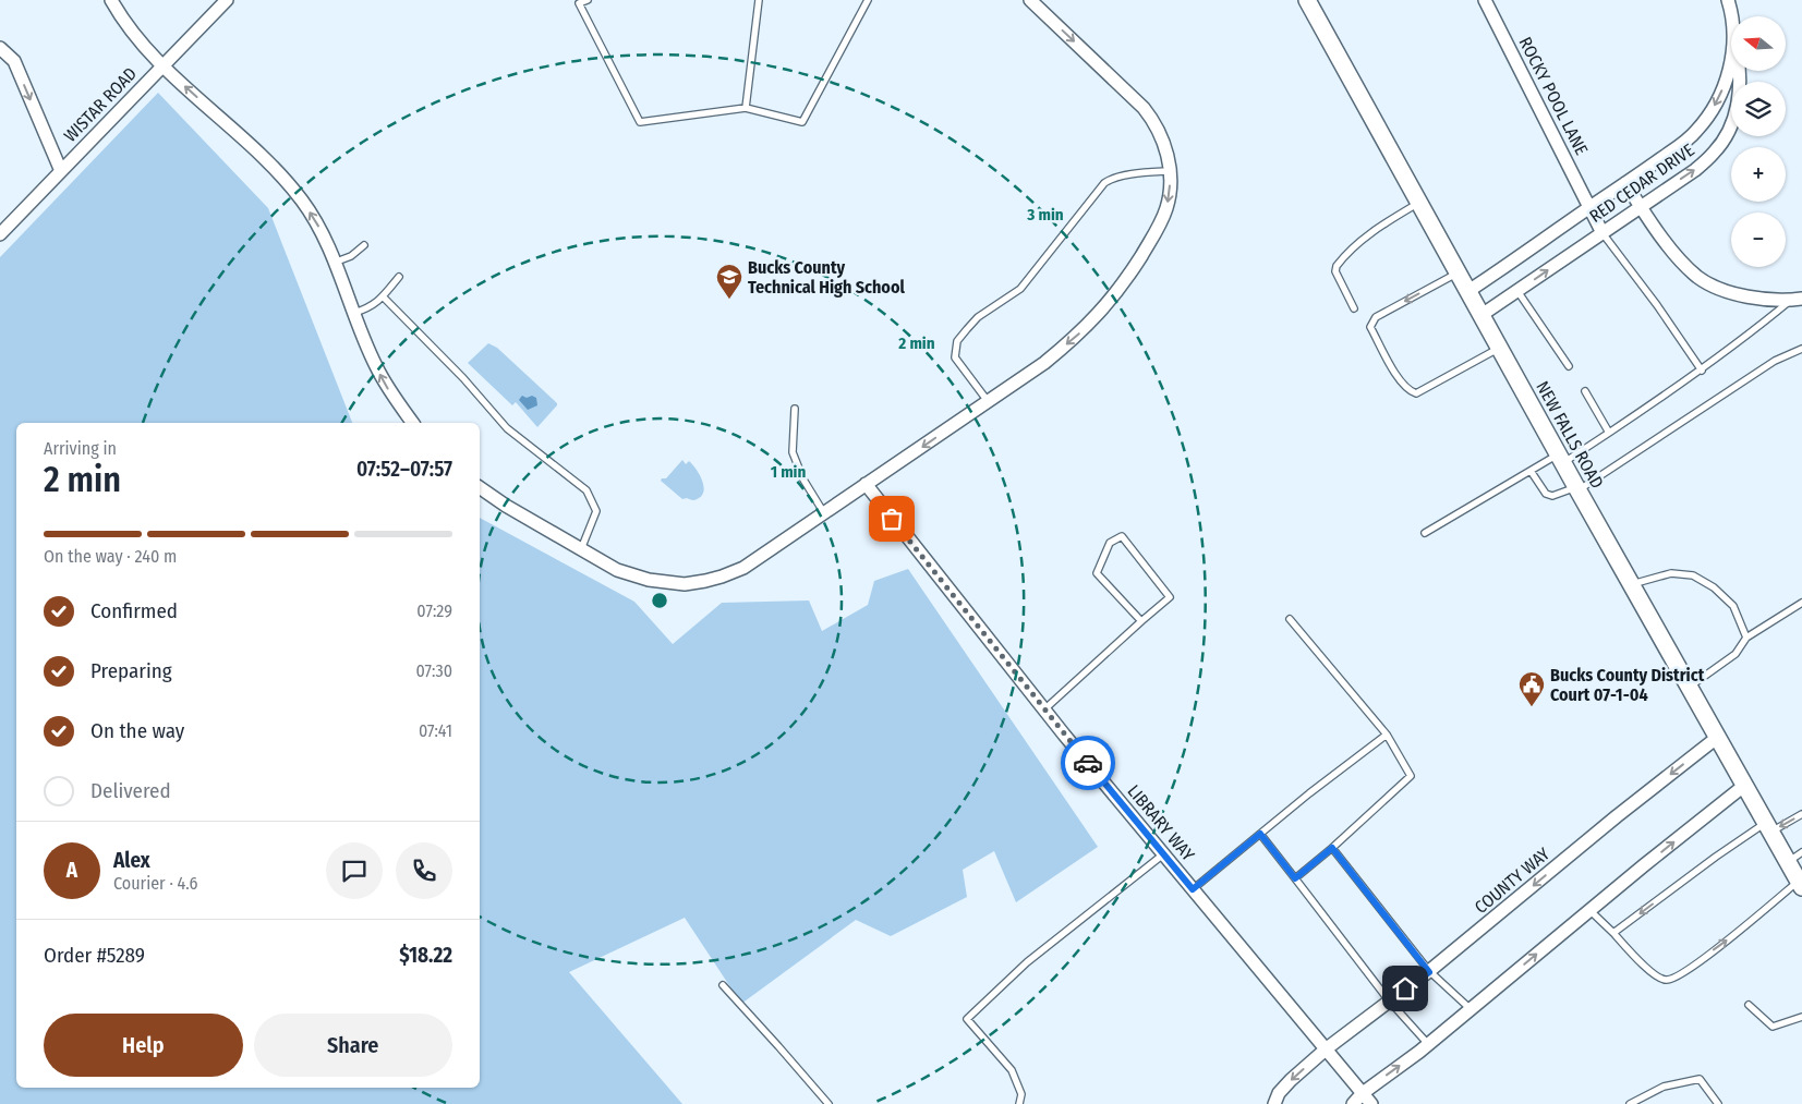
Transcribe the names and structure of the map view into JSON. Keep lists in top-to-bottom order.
{
  "streets": {
    "main road": ["NEW FALLS ROAD"],
    "street": [
      "ROCKY POOL LANE",
      "WISTAR ROAD",
      "RED CEDAR DRIVE",
      "LIBRARY WAY",
      "COUNTY WAY"
    ]
  },
  "crossings": [
    ["ROCKY POOL LANE", "RED CEDAR DRIVE"],
    ["RED CEDAR DRIVE", "NEW FALLS ROAD"],
    ["NEW FALLS ROAD", "COUNTY WAY"],
    ["LIBRARY WAY", "COUNTY WAY"]
  ],
  "places": {
    "school or university": ["Bucks County Technical High School"],
    "public building": ["Bucks County District Court 07-1-04"]
  },
  "north": "left",
  "page": {
    "map_buttons": ["+", "−"],
    "heading": ["2 min", "Arriving in", "07:52–07:57"],
    "panel": [
      "Alex",
      "Courier · 4.6",
      "Order #5289",
      "$18.22"
    ],
    "bar": "On the way · 240 m",
    "list": [
      ["Confirmed", "07:29"],
      ["Preparing", "07:30"],
      ["On the way", "07:41"],
      "Delivered"
    ],
    "round": "A",
    "buttons": ["Help", "Share"]
  },
  "rings": ["3 min", "2 min", "1 min"]
}
